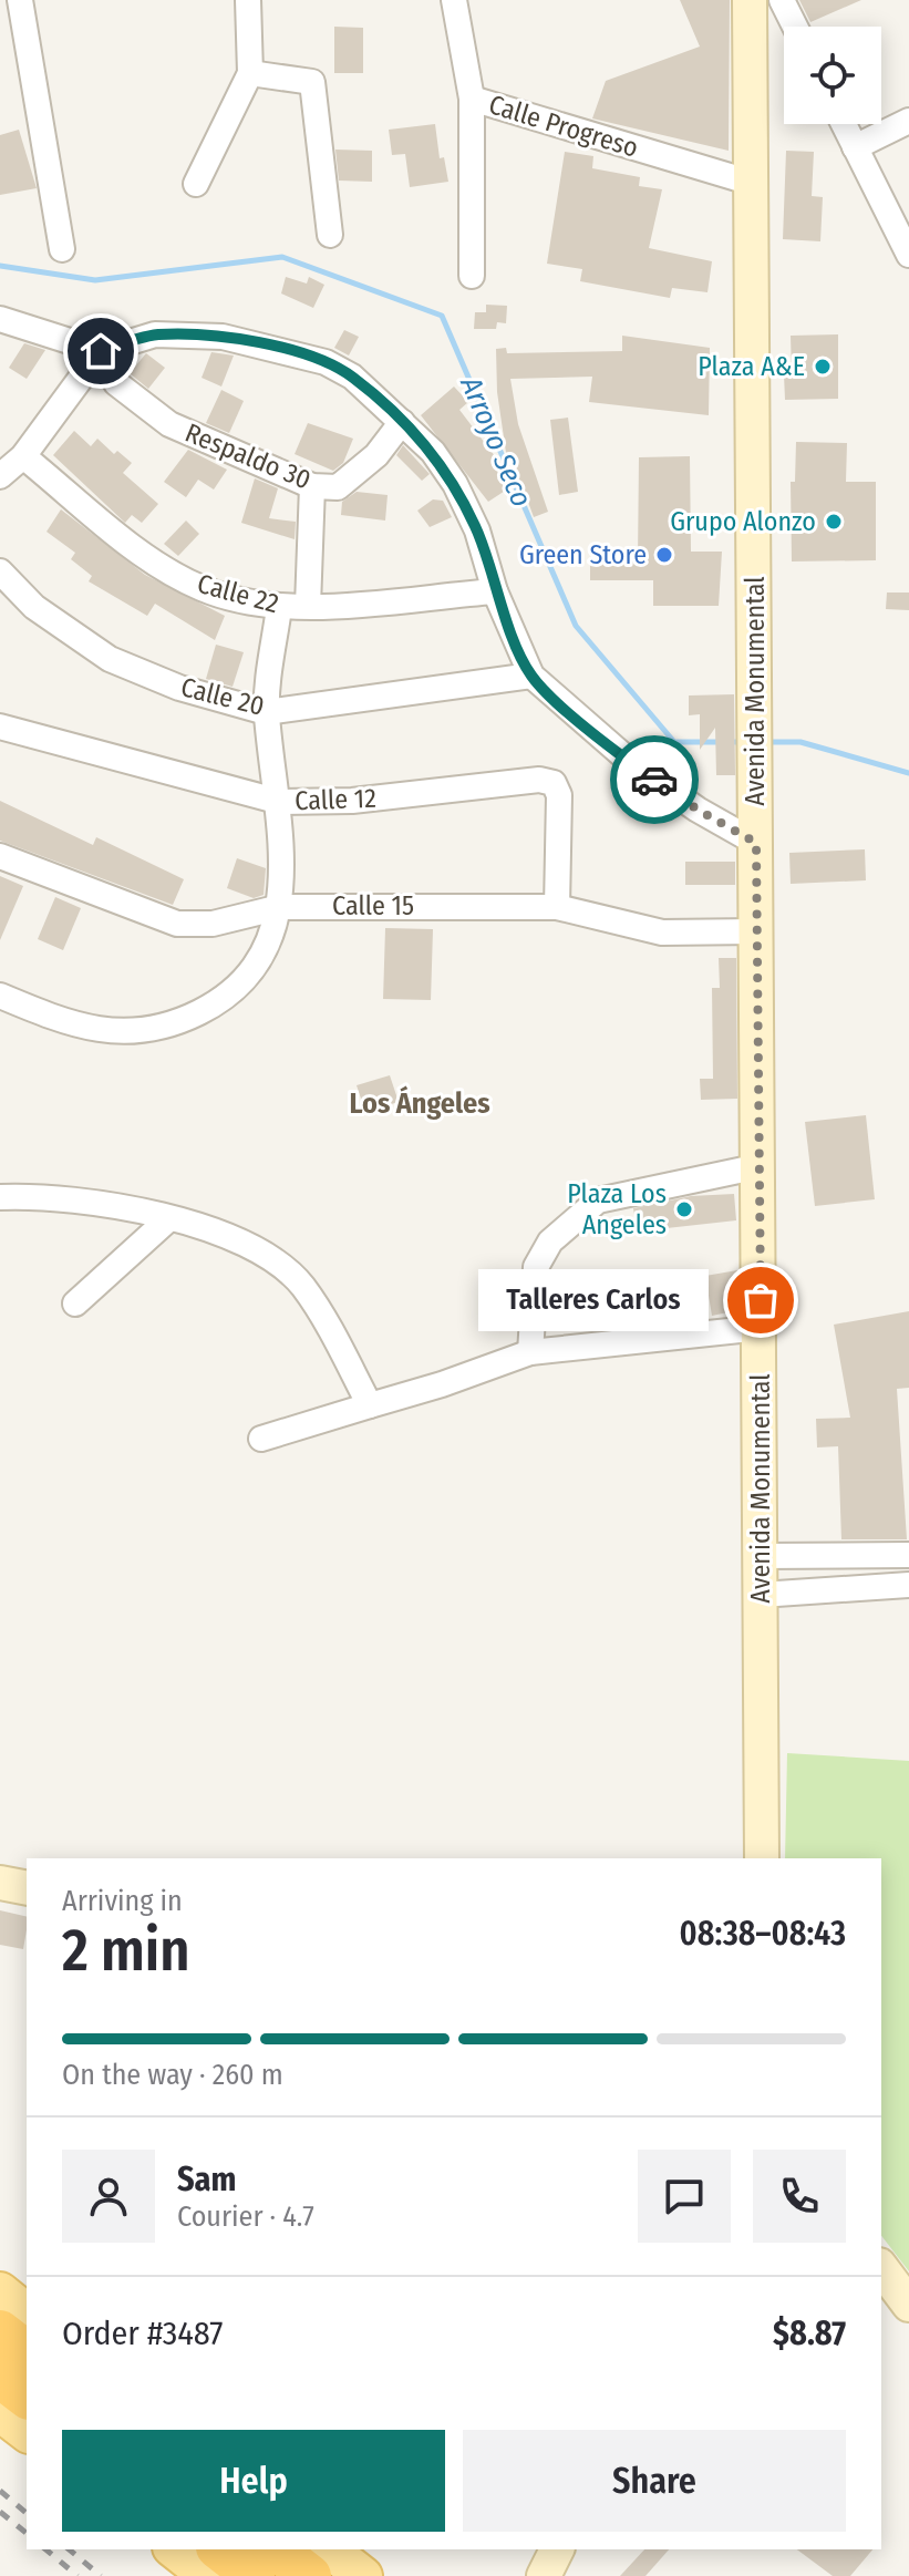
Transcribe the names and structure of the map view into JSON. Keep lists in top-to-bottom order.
{
  "streets": {
    "main road": ["Avenida Monumental"],
    "street": [
      "Calle Progreso",
      "Respaldo 30",
      "Calle 22",
      "Calle 20",
      "Calle 12",
      "Calle 15"
    ]
  },
  "crossings": [
    ["Calle Progreso", "Avenida Monumental"],
    ["Avenida Monumental", "Calle 15"],
    ["Calle 12", "Calle 15"]
  ],
  "districts": ["Los Ángeles"],
  "water": ["Arroyo Seco"],
  "places": [
    "Plaza A&E",
    "Grupo Alonzo",
    "Green Store",
    "Plaza Los Angeles",
    "Talleres Carlos"
  ],
  "page": {
    "bubble": "Talleres Carlos",
    "heading": ["2 min", "Arriving in", "08:38–08:43"],
    "panel": [
      "Sam",
      "Courier · 4.7",
      "Order #3487",
      "$8.87"
    ],
    "bar": "On the way · 260 m",
    "buttons": ["Help", "Share"]
  }
}
